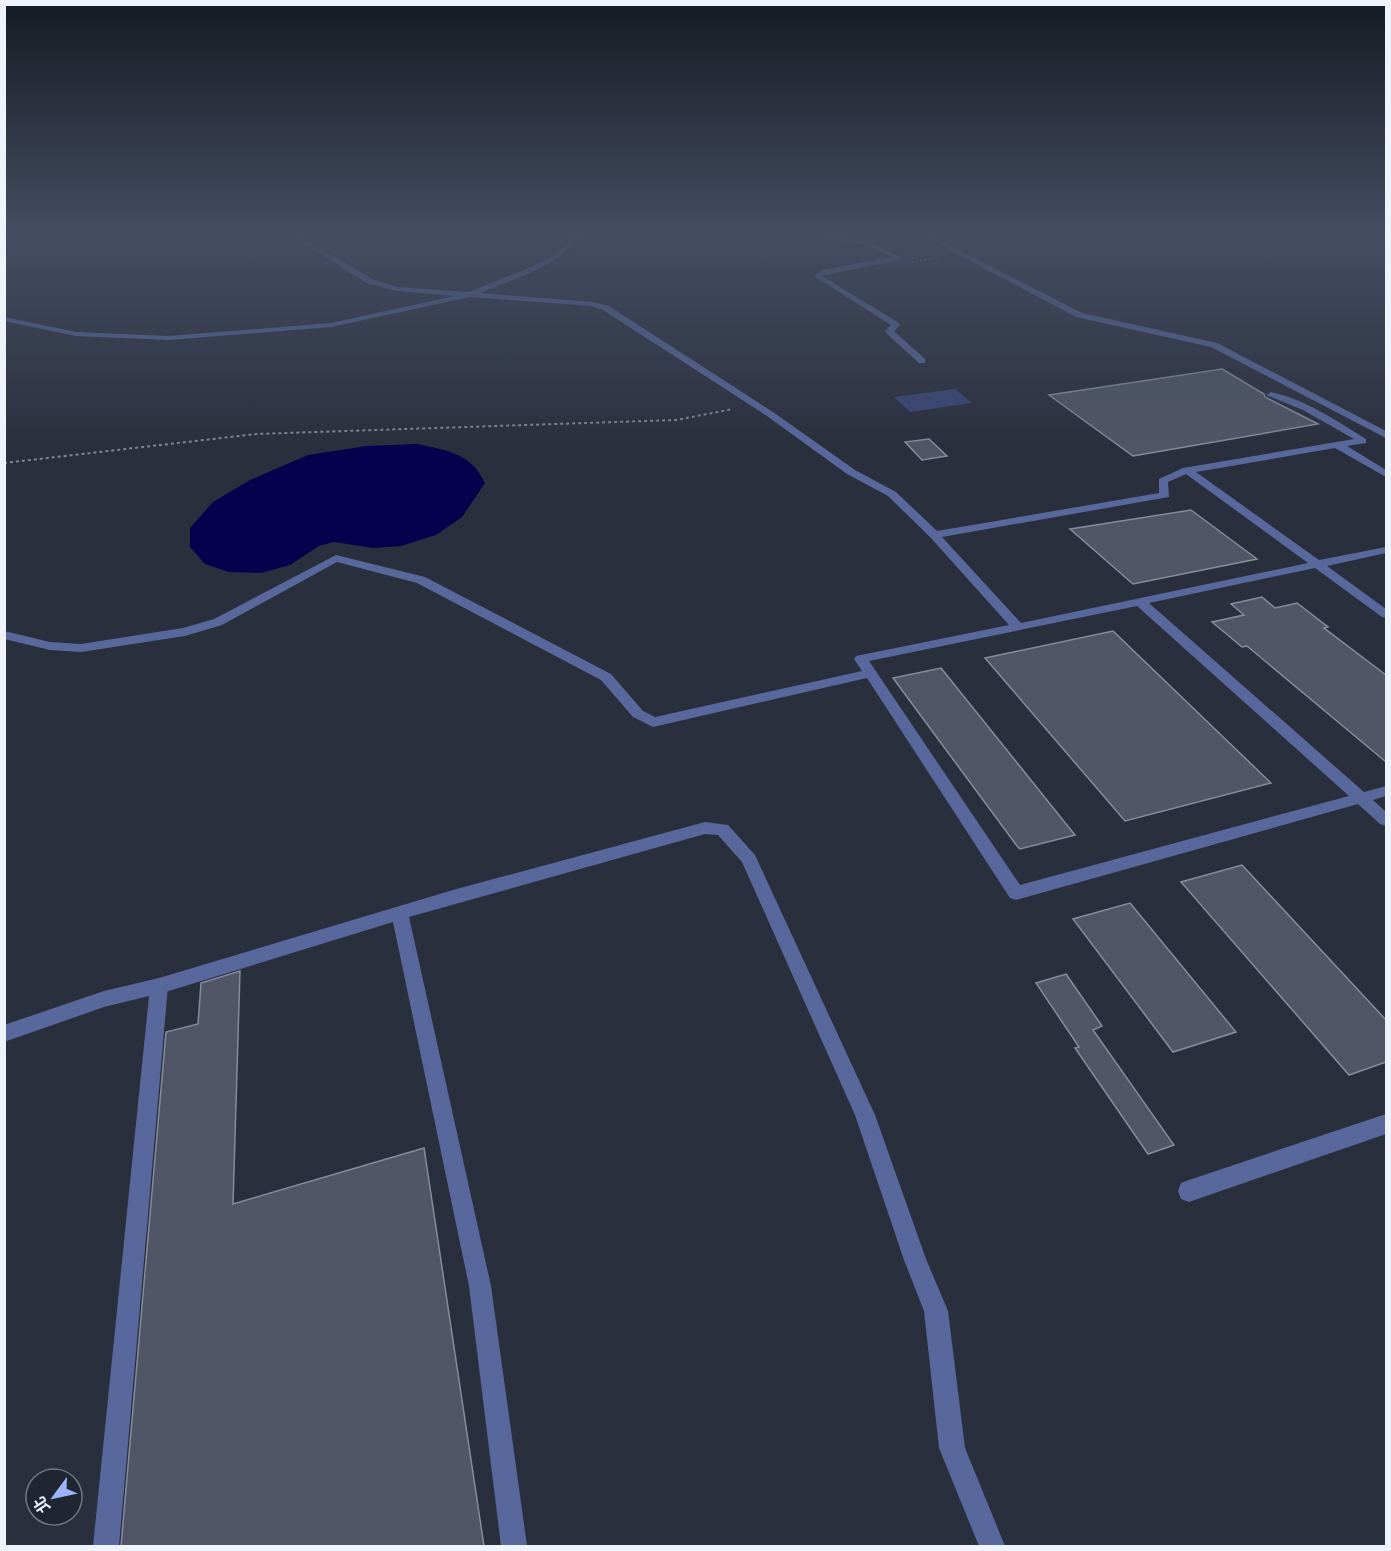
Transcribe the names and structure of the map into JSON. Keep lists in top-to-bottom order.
{
  "north": "bottom left"
}
